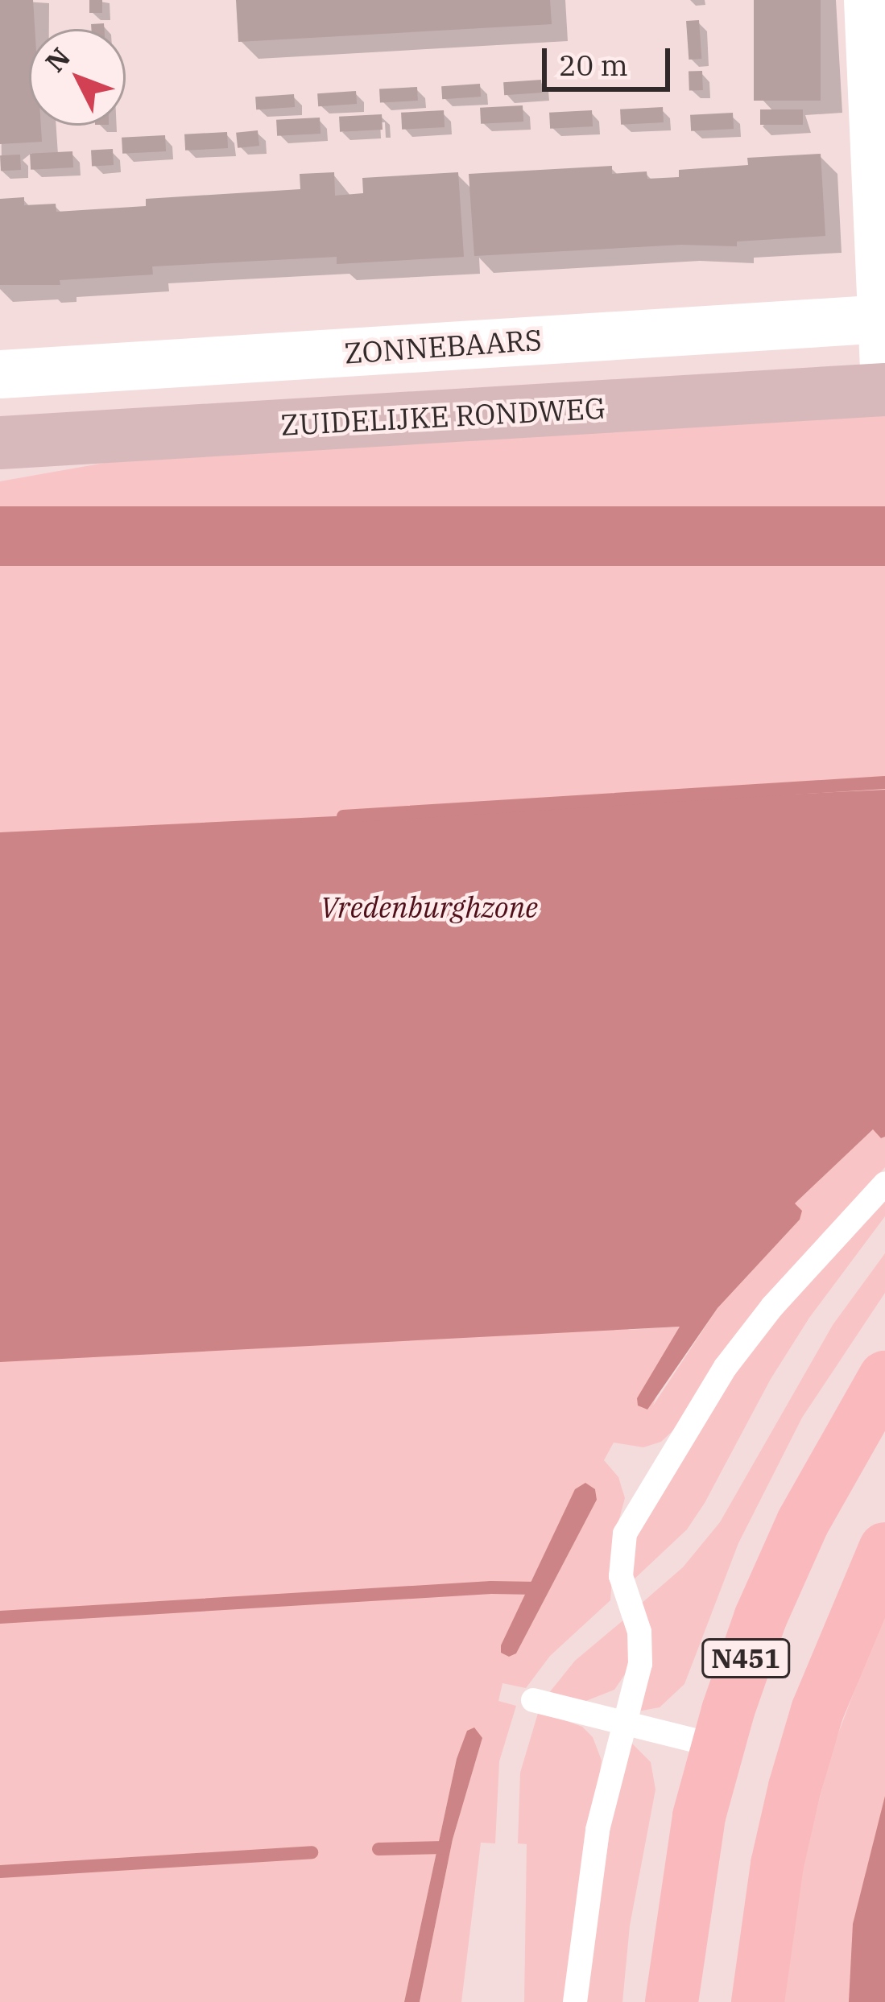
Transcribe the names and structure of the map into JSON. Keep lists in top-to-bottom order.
{
  "streets": {
    "main road": ["ZUIDELIJKE RONDWEG", "N451"],
    "street": ["ZONNEBAARS"]
  },
  "parks": ["Vredenburghzone"],
  "scale_bar": "20 m",
  "north": "top left"
}
